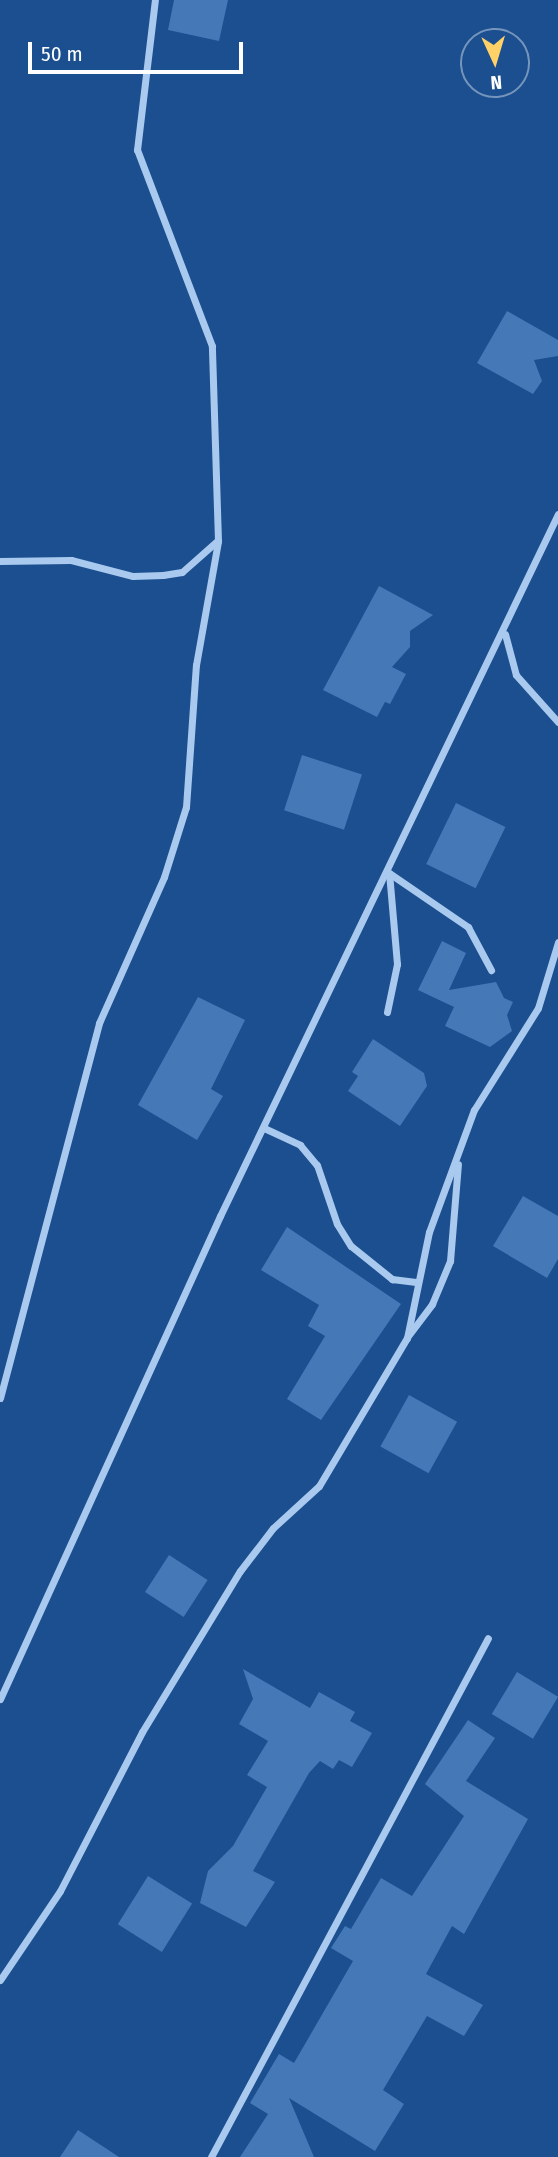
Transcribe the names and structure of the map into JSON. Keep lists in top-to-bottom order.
{
  "scale_bar": "50 m",
  "north": "bottom"
}
